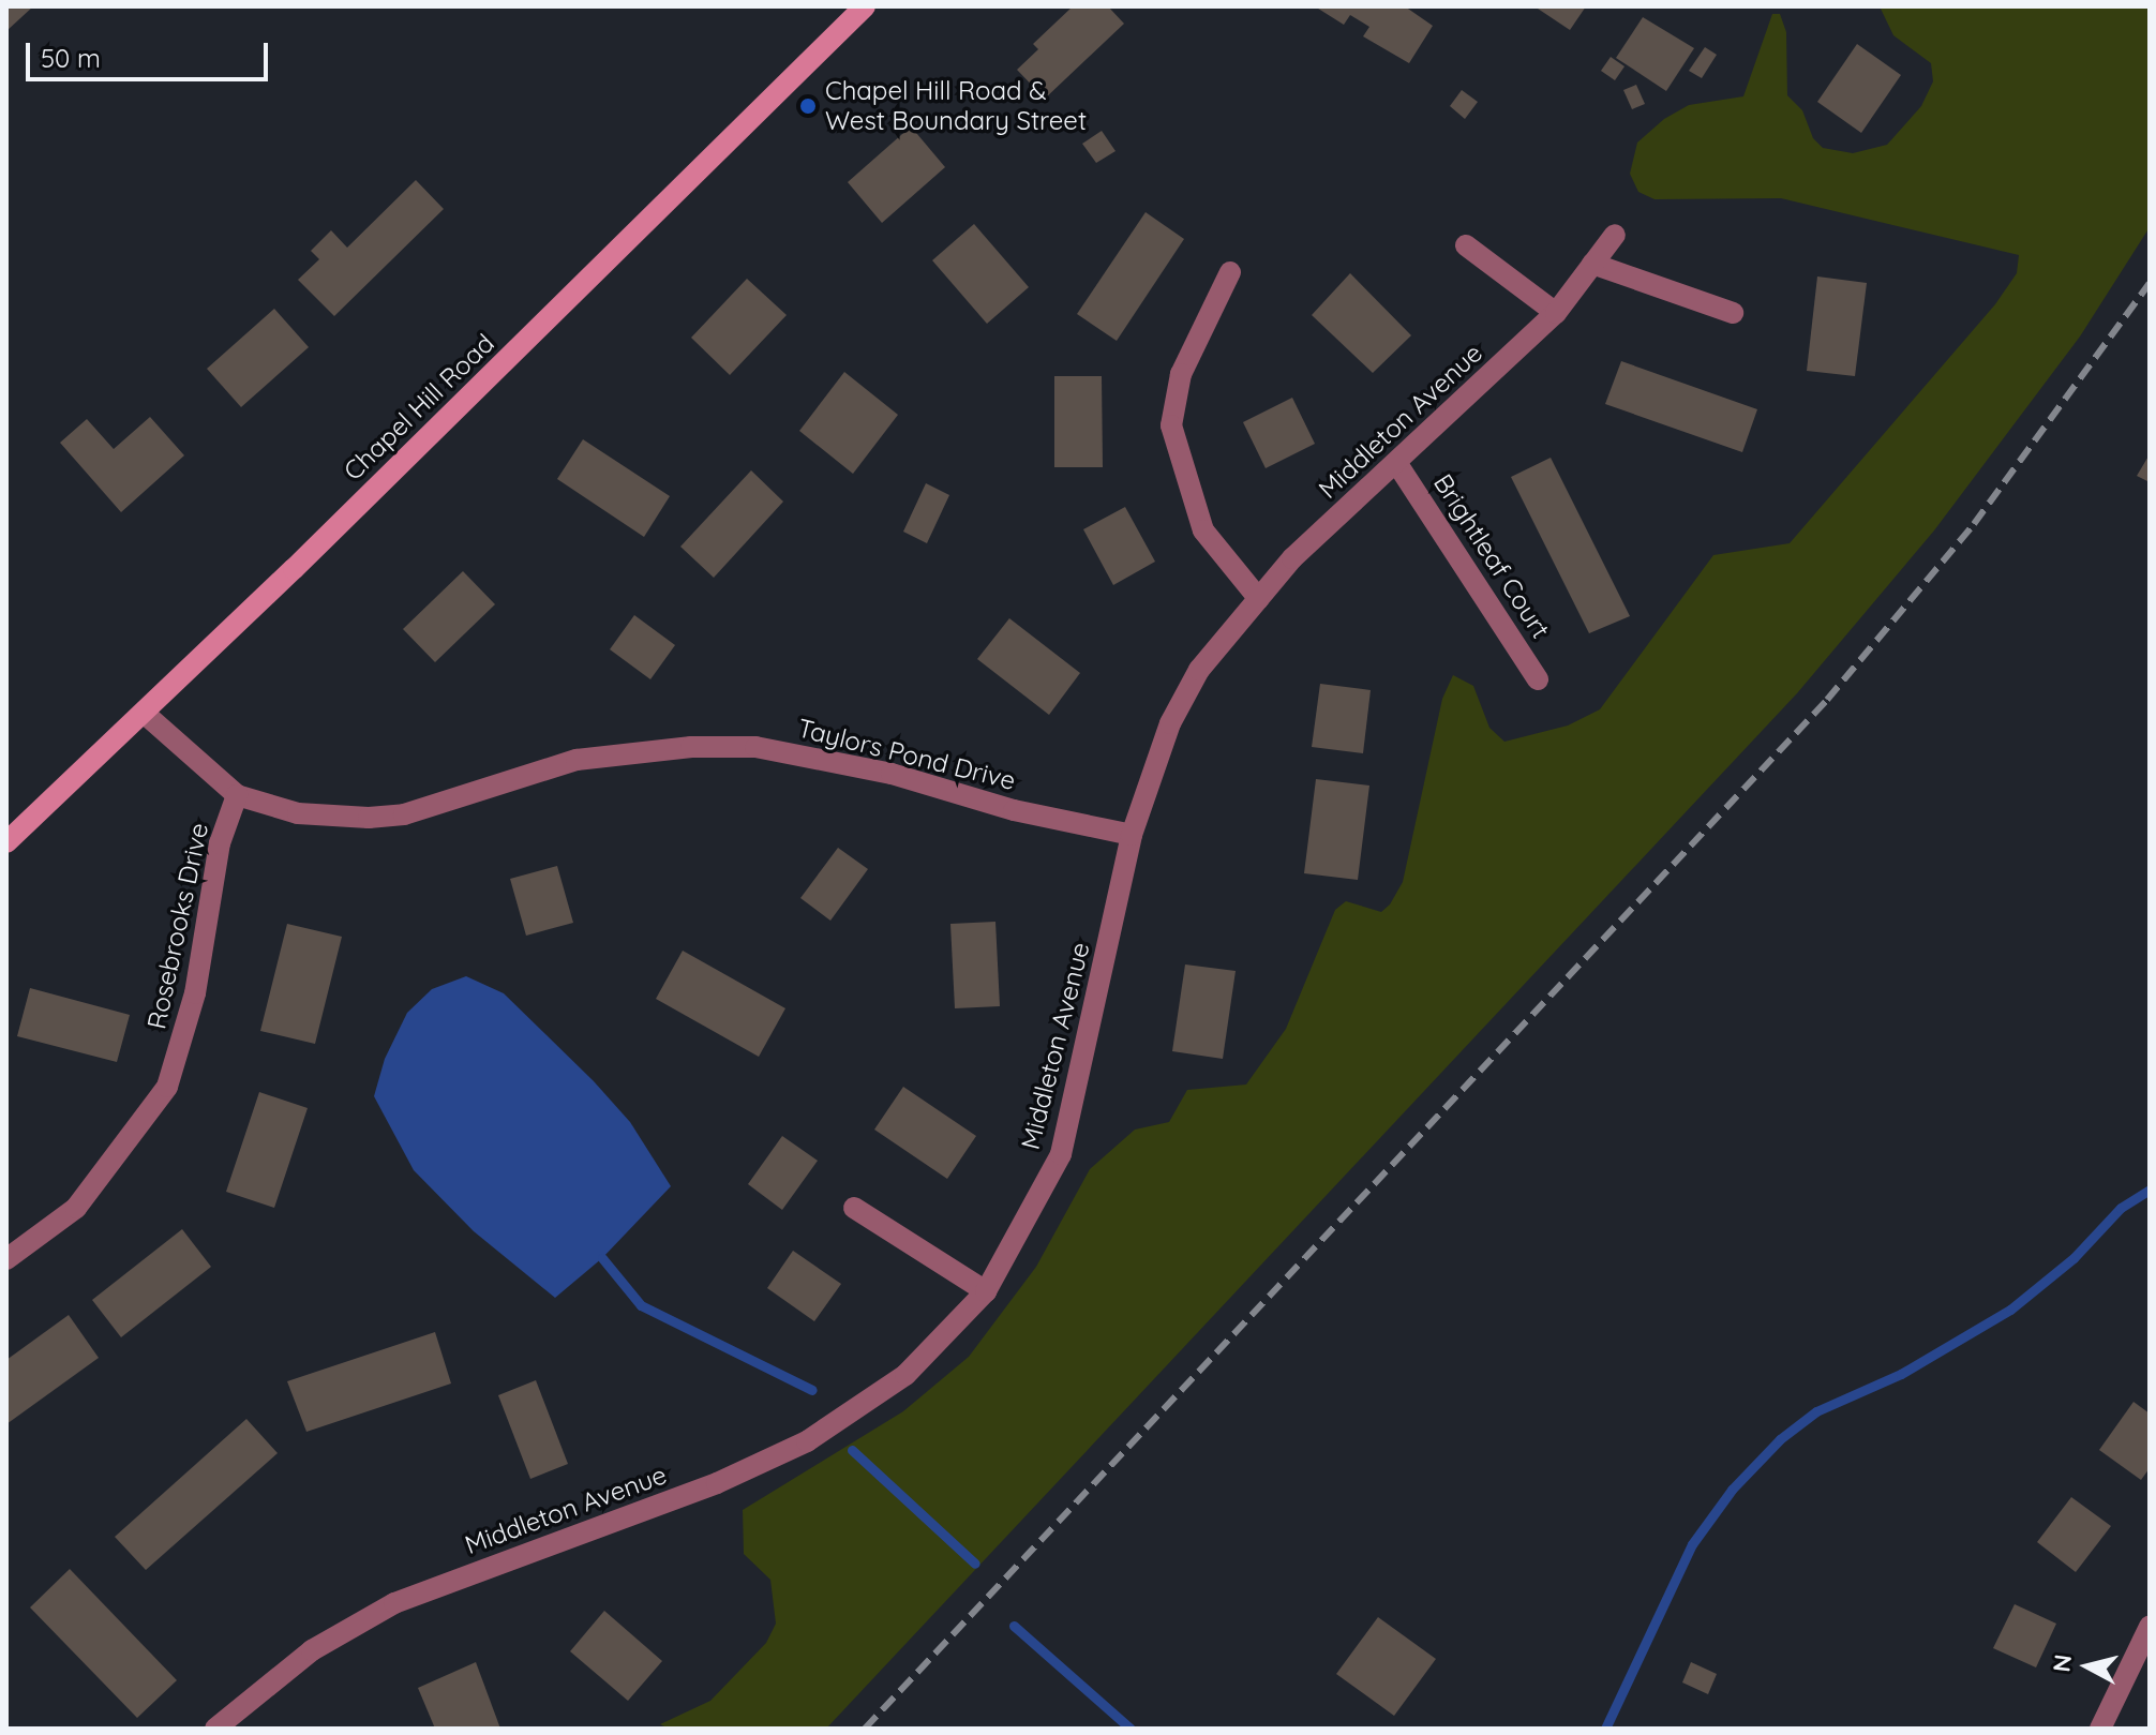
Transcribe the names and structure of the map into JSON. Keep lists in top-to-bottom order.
{
  "streets": {
    "main road": ["Chapel Hill Road"],
    "street": [
      "Middleton Avenue",
      "Brightleaf Court",
      "Taylors Pond Drive",
      "Rosebrooks Drive"
    ]
  },
  "crossings": [
    ["Chapel Hill Road", "Taylors Pond Drive"],
    ["Middleton Avenue", "Brightleaf Court"],
    ["Middleton Avenue", "Taylors Pond Drive"],
    ["Taylors Pond Drive", "Rosebrooks Drive"]
  ],
  "places": ["Chapel Hill Road & West Boundary Street"],
  "scale_bar": "50 m",
  "north": "left"
}
